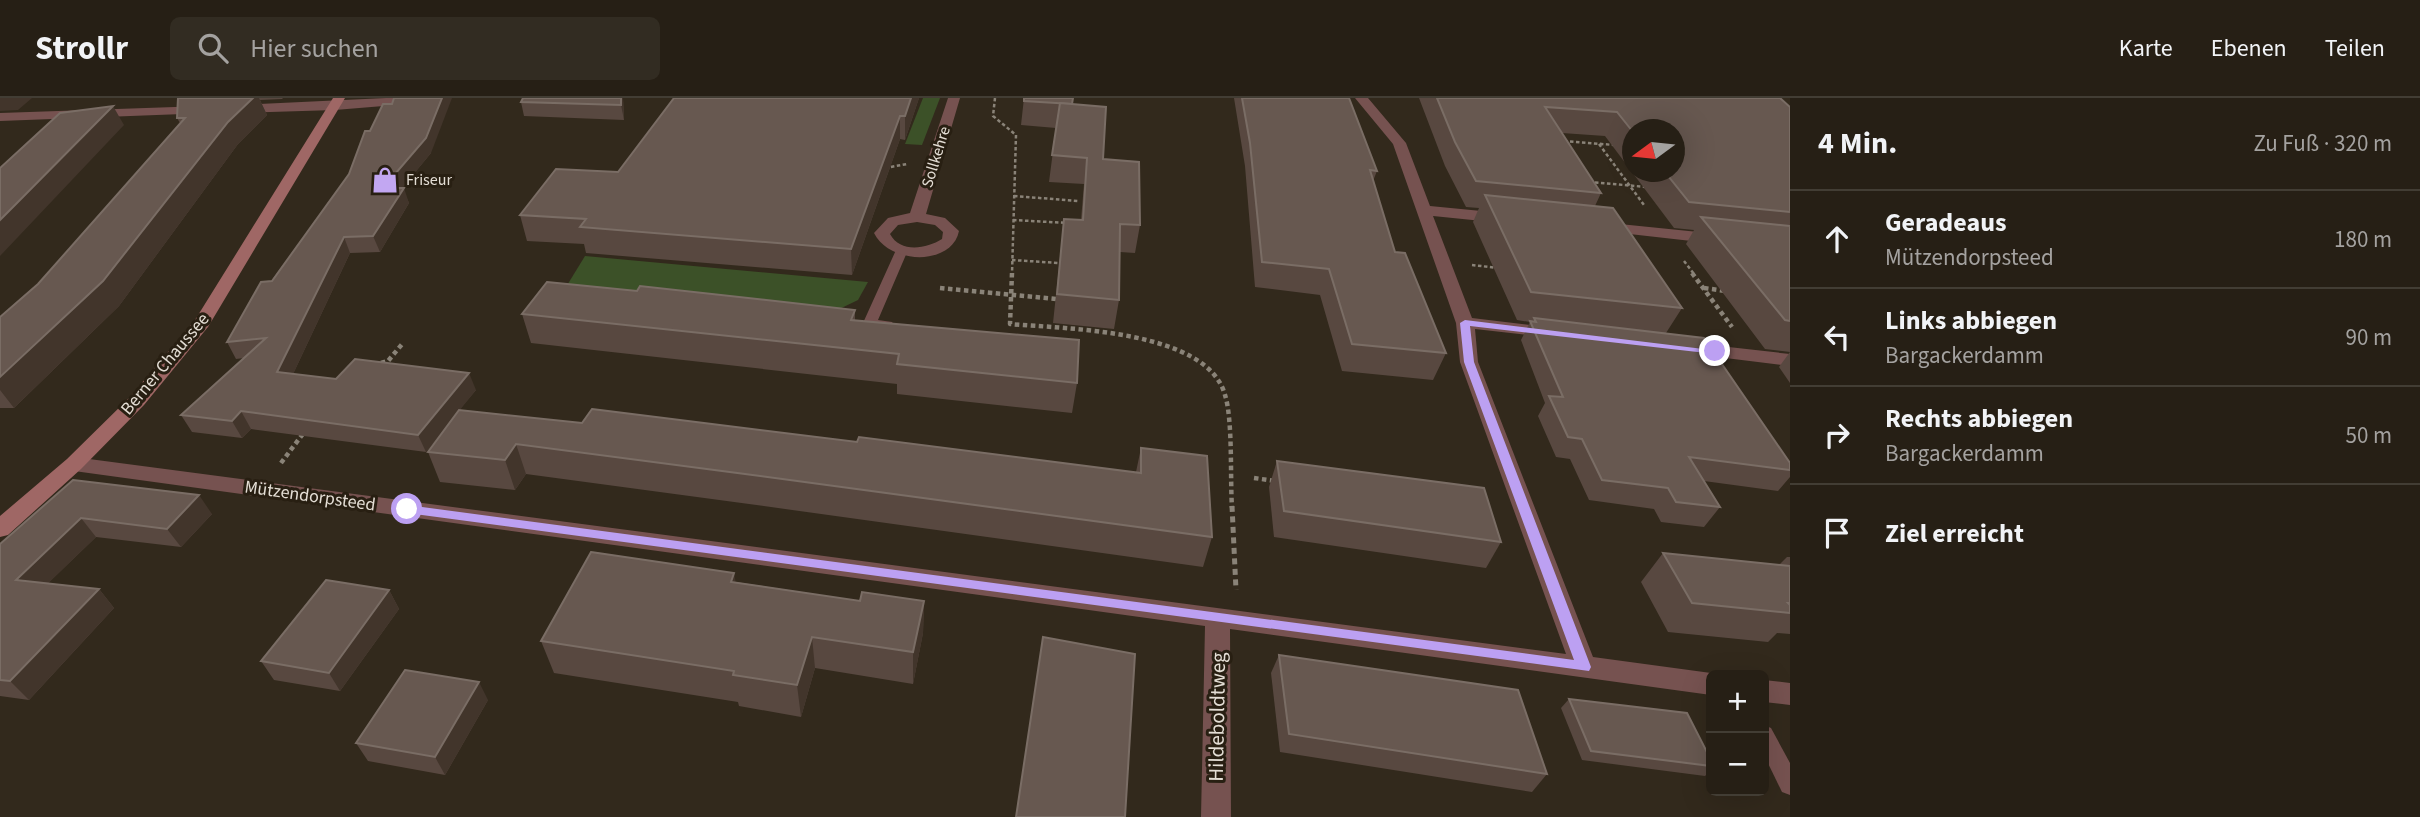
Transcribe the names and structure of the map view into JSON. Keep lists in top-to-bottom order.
{
  "streets": {
    "street": [
      "Sollkehre",
      "Berner Chaussee",
      "Mützendorpsteed",
      "Hildeboldtweg"
    ]
  },
  "crossings": [
    ["Berner Chaussee", "Mützendorpsteed"],
    ["Mützendorpsteed", "Hildeboldtweg"]
  ],
  "places": {
    "shop": ["Friseur"]
  },
  "north": "left",
  "page": {
    "header": "Strollr",
    "search": "Hier suchen",
    "nav": ["Karte", "Ebenen", "Teilen"],
    "heading": ["4 Min.", "Zu Fuß · 320 m"],
    "list": [
      ["Geradeaus", "Mützendorpsteed", "180 m"],
      ["Links abbiegen", "Bargackerdamm", "90 m"],
      ["Rechts abbiegen", "Bargackerdamm", "50 m"],
      "Ziel erreicht"
    ],
    "map_buttons": ["+", "−"]
  }
}
